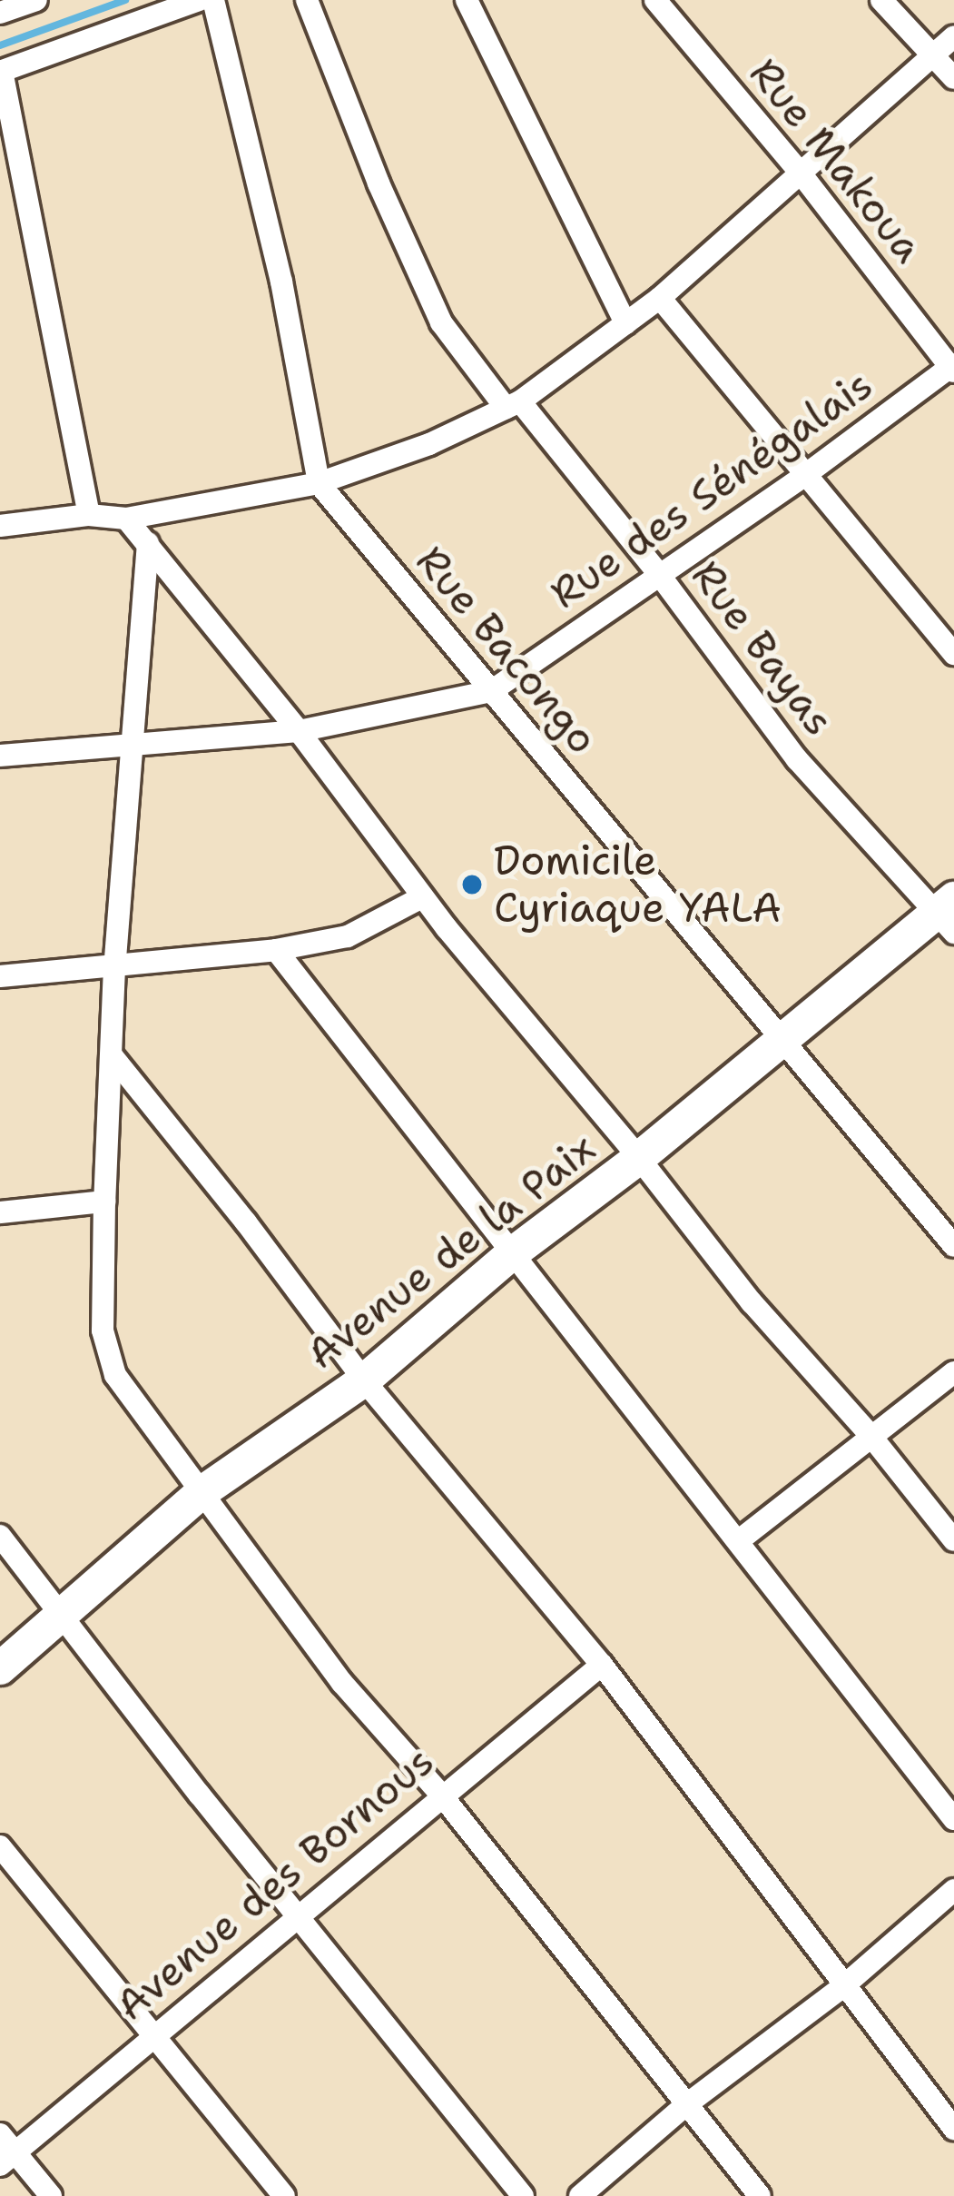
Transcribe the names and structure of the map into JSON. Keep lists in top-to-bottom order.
{
  "streets": {
    "main road": ["Avenue de la Paix"],
    "street": [
      "Rue Makoua",
      "Rue des Sénégalais",
      "Rue Bayas",
      "Rue Bacongo",
      "Avenue des Bornous"
    ]
  },
  "crossings": [
    ["Rue Makoua", "Rue des Sénégalais"],
    ["Rue des Sénégalais", "Rue Bayas"],
    ["Rue des Sénégalais", "Rue Bacongo"],
    ["Rue Bayas", "Avenue de la Paix"],
    ["Rue Bacongo", "Avenue de la Paix"]
  ],
  "places": ["Domicile Cyriaque YALA"]
}
